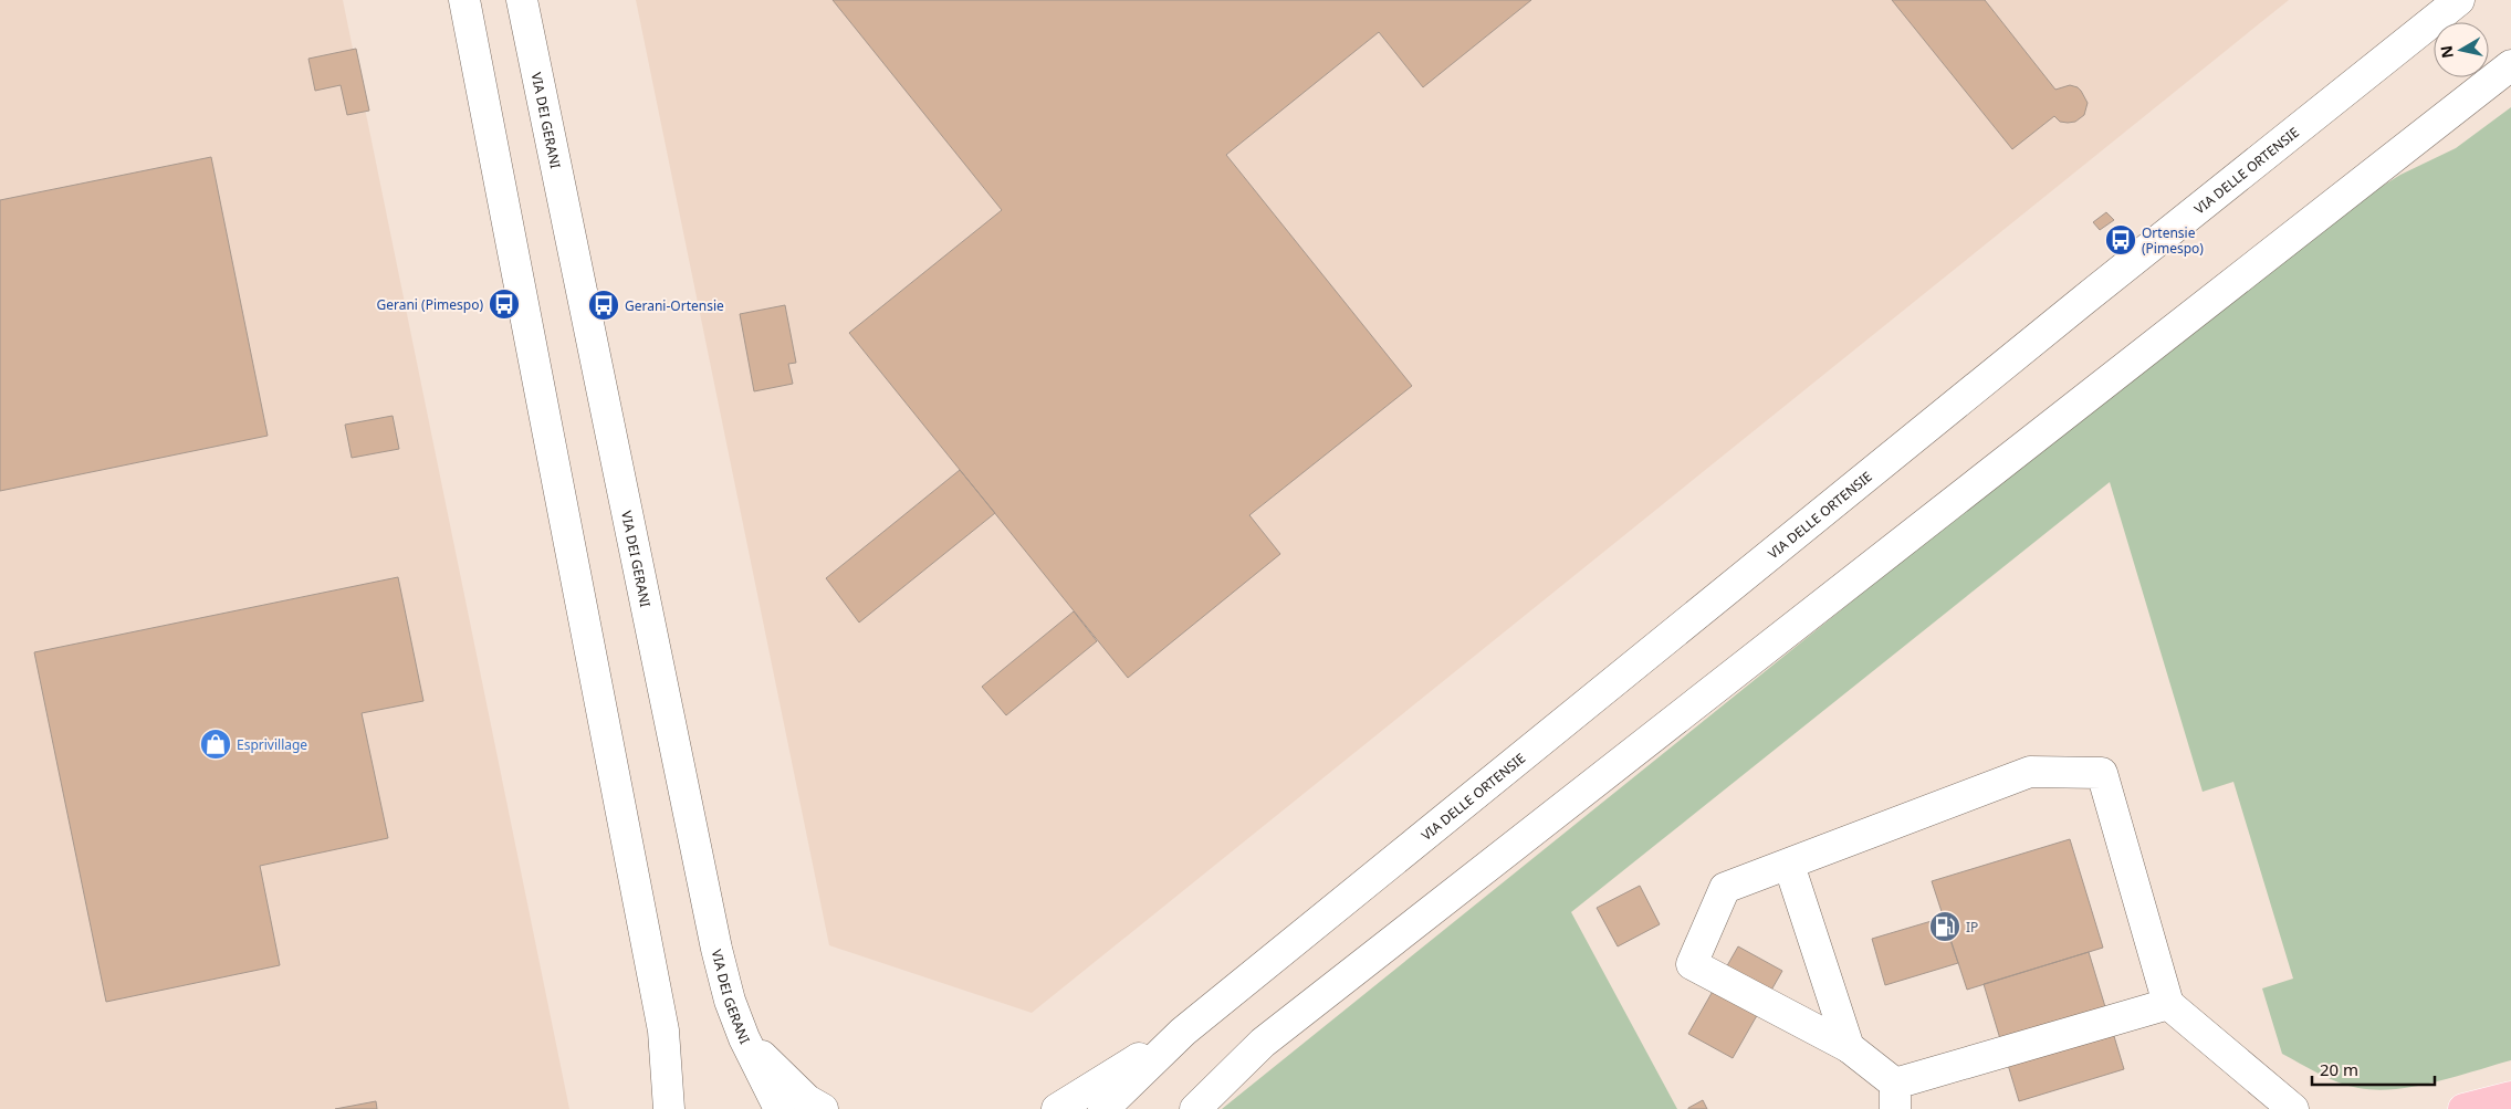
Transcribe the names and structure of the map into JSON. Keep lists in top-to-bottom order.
{
  "streets": {
    "street": ["VIA DEI GERANI", "VIA DELLE ORTENSIE"]
  },
  "places": {
    "bus stop": ["Ortensie (Pimespo)", "Gerani (Pimespo)", "Gerani-Ortensie"],
    "shop": ["Esprivillage"],
    "fuel station": ["IP"]
  },
  "scale_bar": "20 m",
  "north": "left"
}
